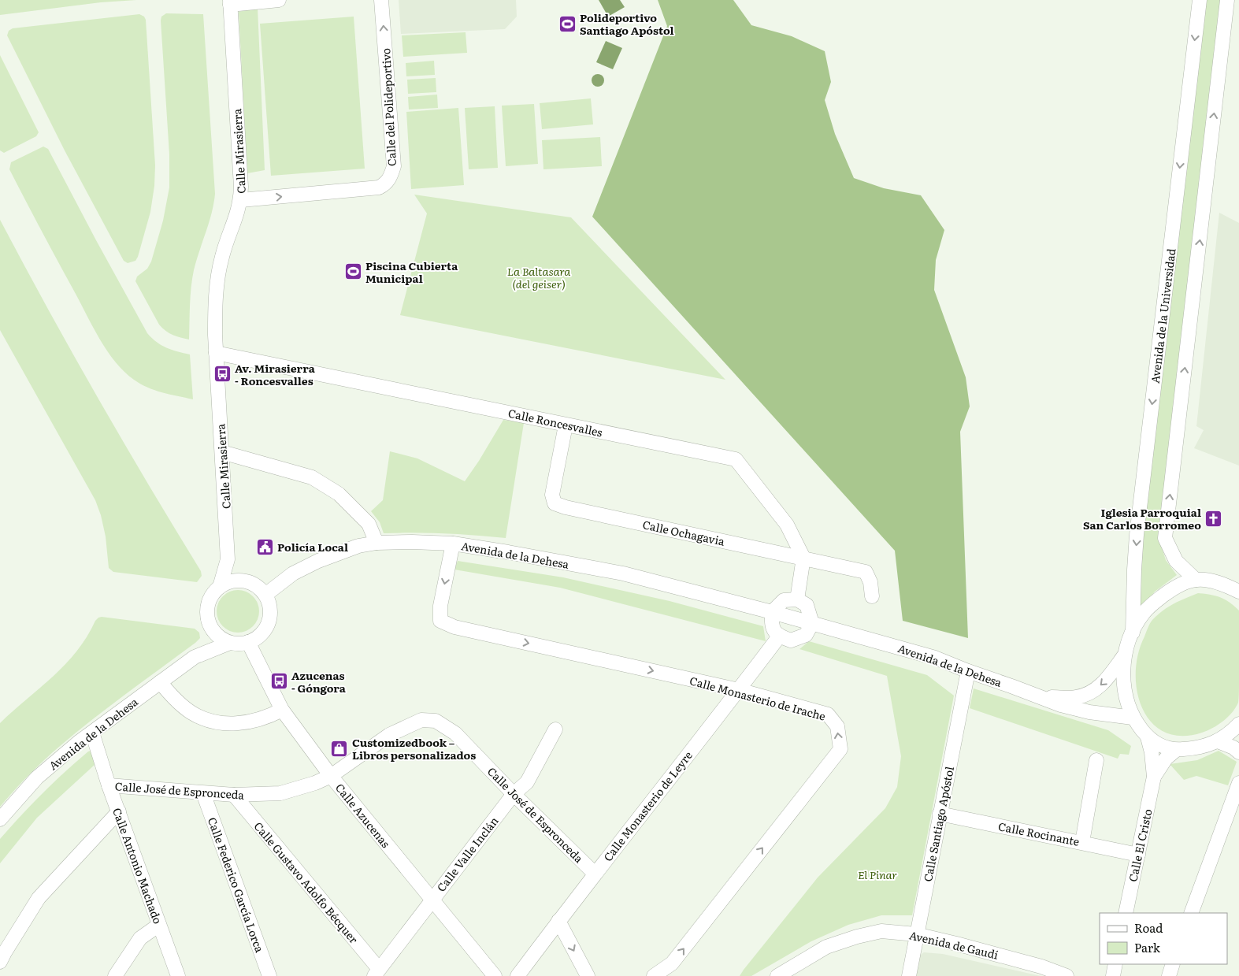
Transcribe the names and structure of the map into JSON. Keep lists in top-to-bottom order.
{
  "streets": {
    "street": [
      "Calle del Polideportivo",
      "Calle Mirasierra",
      "Avenida de la Universidad",
      "Calle Roncesvalles",
      "Calle Ochagavia",
      "Avenida de la Dehesa",
      "Calle Monasterio de Irache",
      "Calle José de Espronceda",
      "Calle Monasterio de Leyre",
      "Calle Azucenas",
      "Calle Santiago Apóstol",
      "Calle Rocinante",
      "Calle El Cristo",
      "Calle Valle Inclán",
      "Calle Antonio Machado",
      "Calle Gustavo Adolfo Bécquer",
      "Calle Federico García Lorca",
      "Avenida de Gaudí"
    ]
  },
  "crossings": [
    ["Calle del Polideportivo", "Calle Mirasierra"],
    ["Calle Mirasierra", "Calle Roncesvalles"],
    ["Calle Mirasierra", "Avenida de la Dehesa"],
    ["Calle Mirasierra", "Calle Azucenas"],
    ["Calle Roncesvalles", "Calle Ochagavia"],
    ["Avenida de la Dehesa", "Calle Monasterio de Irache"],
    ["Avenida de la Dehesa", "Calle Azucenas"],
    ["Avenida de la Dehesa", "Calle Santiago Apóstol"],
    ["Avenida de la Dehesa", "Calle Antonio Machado"],
    ["Calle Monasterio de Irache", "Calle Monasterio de Leyre"],
    ["Calle José de Espronceda", "Calle Monasterio de Leyre"],
    ["Calle José de Espronceda", "Calle Azucenas"],
    ["Calle José de Espronceda", "Calle Valle Inclán"],
    ["Calle José de Espronceda", "Calle Antonio Machado"],
    ["Calle José de Espronceda", "Calle Gustavo Adolfo Bécquer"],
    ["Calle José de Espronceda", "Calle Federico García Lorca"],
    ["Calle Azucenas", "Calle Valle Inclán"],
    ["Calle Santiago Apóstol", "Calle Rocinante"],
    ["Calle Santiago Apóstol", "Avenida de Gaudí"],
    ["Calle Rocinante", "Calle El Cristo"],
    ["Calle Valle Inclán", "Calle Gustavo Adolfo Bécquer"]
  ],
  "parks": ["La Baltasara (del geiser)", "El Pinar"],
  "places": {
    "sports": ["Polideportivo Santiago Apóstol", "Piscina Cubierta Municipal"],
    "bus stop": ["Av. Mirasierra - Roncesvalles", "Azucenas - Góngora"],
    "church": ["Iglesia Parroquial San Carlos Borromeo"],
    "public building": ["Policía Local"],
    "shop": ["Customizedbook – Libros personalizados"]
  },
  "legend": ["Road", "Park"]
}
